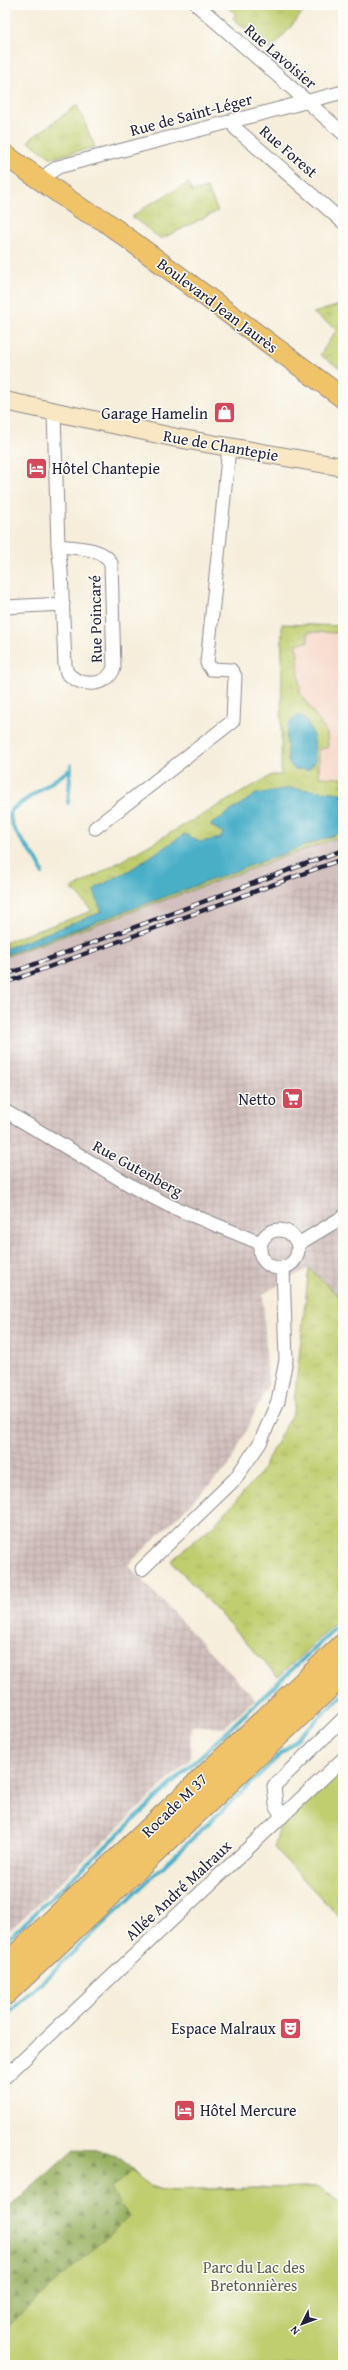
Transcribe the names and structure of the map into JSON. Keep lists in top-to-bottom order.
{
  "streets": {
    "highway": ["Rocade M 37"],
    "main road": ["Boulevard Jean Jaurès"],
    "street": [
      "Rue Lavoisier",
      "Rue de Saint-Léger",
      "Rue Forest",
      "Rue de Chantepie",
      "Rue Poincaré",
      "Rue Gutenberg",
      "Allée André Malraux"
    ]
  },
  "crossings": [
    ["Rue Lavoisier", "Rue de Saint-Léger"],
    ["Rue de Saint-Léger", "Rue Forest"],
    ["Rue de Saint-Léger", "Boulevard Jean Jaurès"],
    ["Rue de Chantepie", "Rue Poincaré"]
  ],
  "parks": ["Parc du Lac des Bretonnières"],
  "places": {
    "shop": ["Garage Hamelin"],
    "hotel": ["Hôtel Chantepie", "Hôtel Mercure"],
    "supermarket": ["Netto"],
    "theatre": ["Espace Malraux"]
  },
  "north": "bottom left"
}
